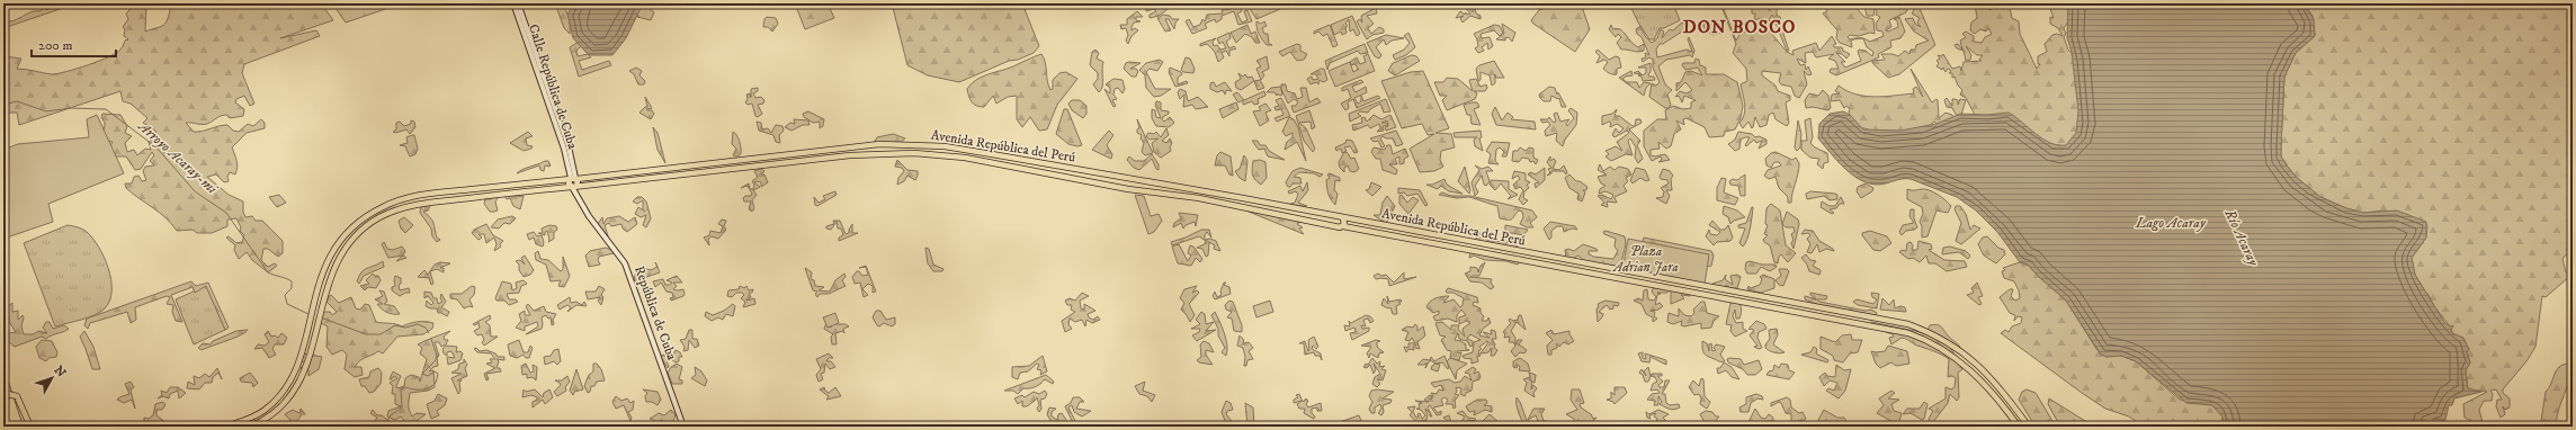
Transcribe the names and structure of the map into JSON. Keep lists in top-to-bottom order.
{
  "streets": {
    "highway": ["Avenida República del Perú"],
    "main road": ["Calle República de Cuba", "República de Cuba"]
  },
  "crossings": [
    ["Calle República de Cuba", "Avenida República del Perú"],
    ["Avenida República del Perú", "República de Cuba"]
  ],
  "districts": ["DON BOSCO"],
  "water": ["Arroyo Acaray-mi", "Lago Acaray", "Río Acaray"],
  "parks": ["Plaza Adrian Jara"],
  "scale_bar": "200 m",
  "north": "top right"
}
